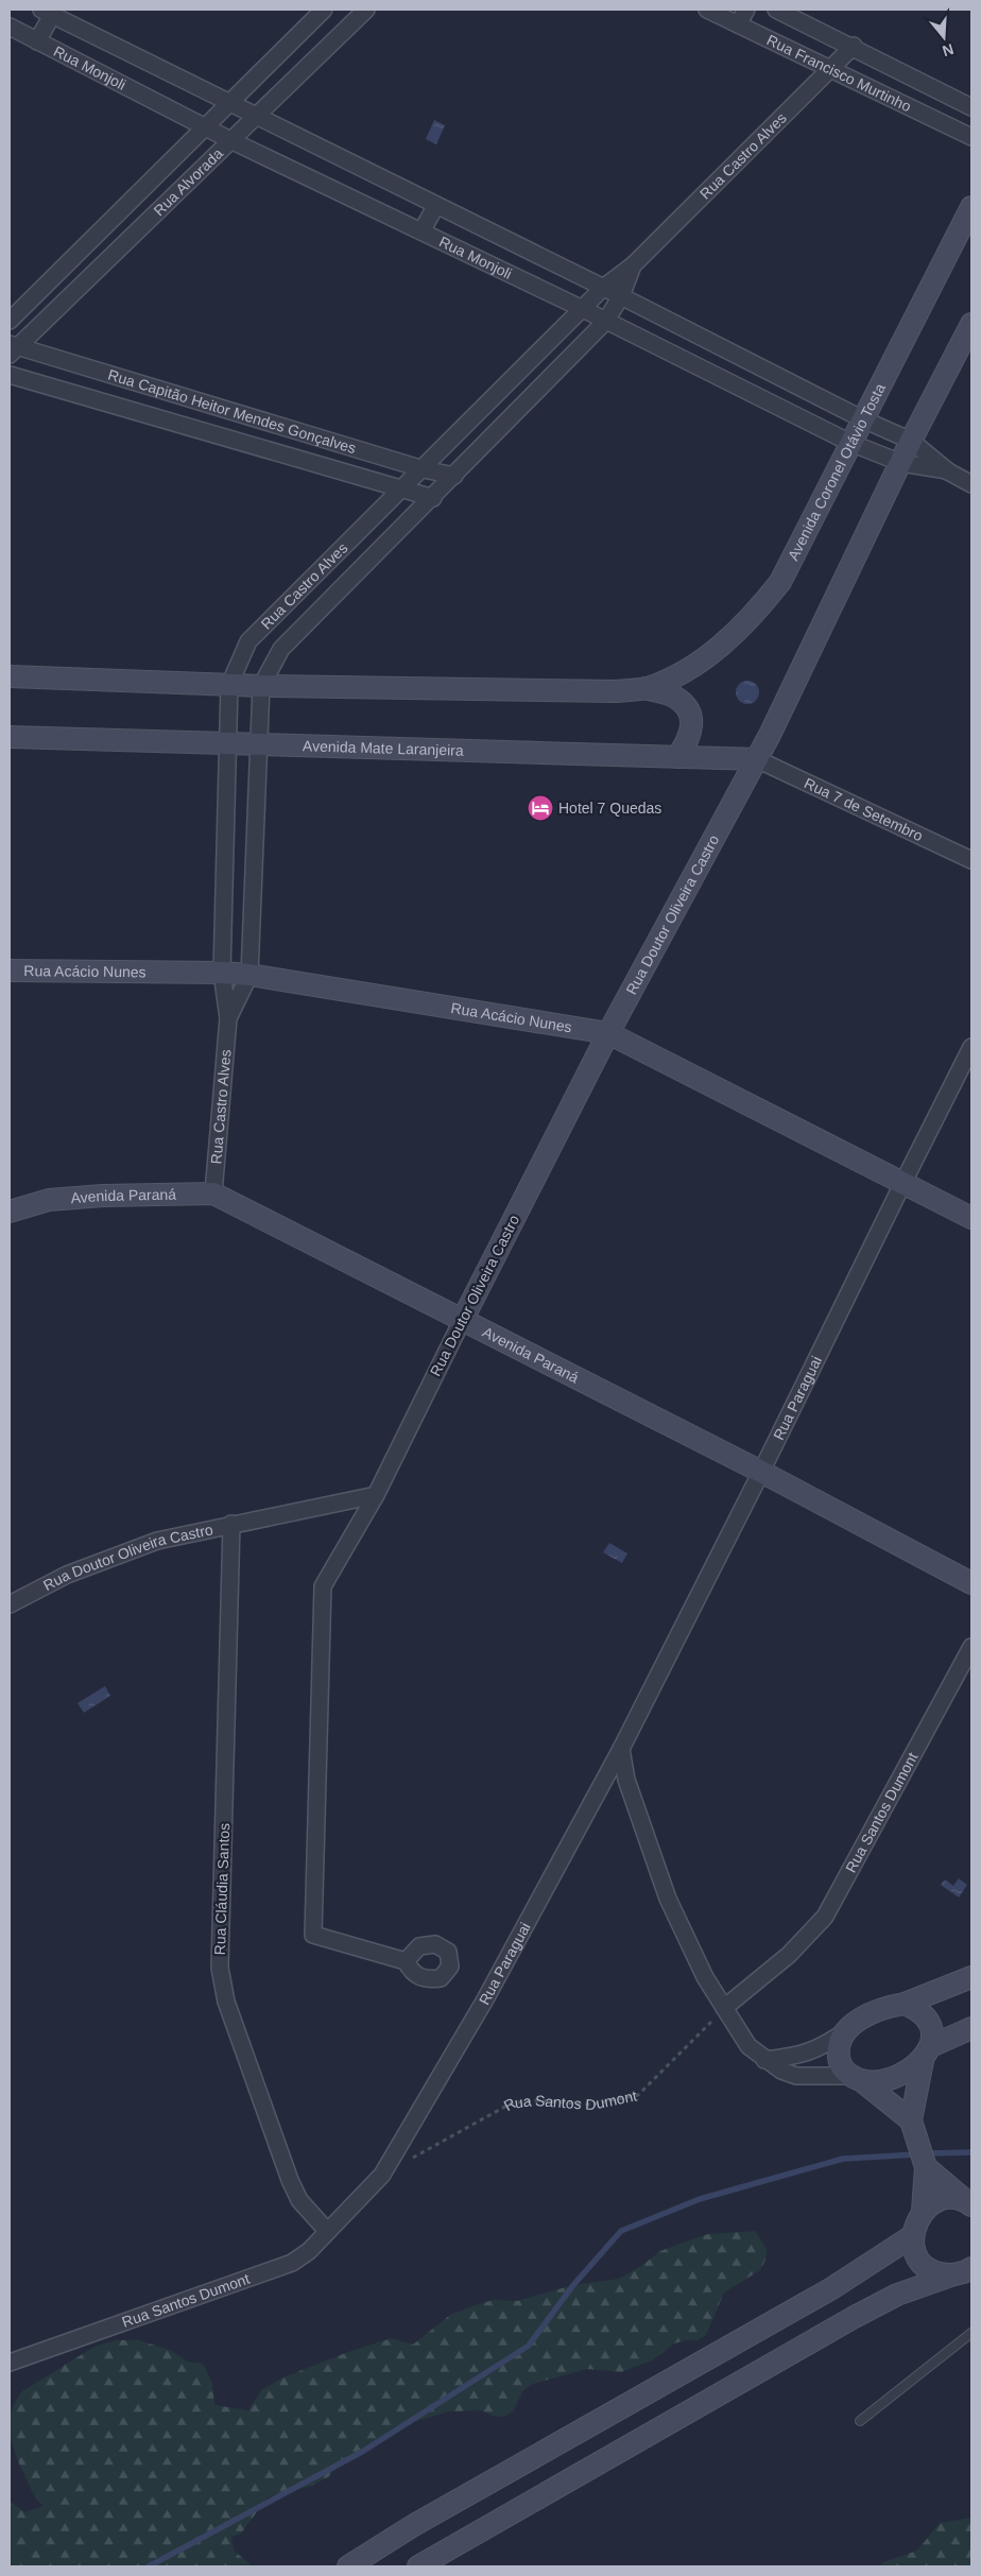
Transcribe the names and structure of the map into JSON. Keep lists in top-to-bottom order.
{
  "streets": {
    "street": [
      "Rua Monjoli",
      "Rua Francisco Murtinho",
      "Rua Castro Alves",
      "Rua Alvorada",
      "Rua Capitão Heitor Mendes Gonçalves",
      "Avenida Coronel Otávio Tosta",
      "Avenida Mate Laranjeira",
      "Rua 7 de Setembro",
      "Rua Doutor Oliveira Castro",
      "Rua Acácio Nunes",
      "Avenida Paraná",
      "Rua Paraguai",
      "Rua Santos Dumont",
      "Rua Cláudia Santos"
    ]
  },
  "crossings": [
    ["Rua Monjoli", "Rua Castro Alves"],
    ["Rua Monjoli", "Rua Alvorada"],
    ["Rua Monjoli", "Avenida Coronel Otávio Tosta"],
    ["Rua Francisco Murtinho", "Rua Castro Alves"],
    ["Rua Castro Alves", "Rua Capitão Heitor Mendes Gonçalves"],
    ["Rua Castro Alves", "Avenida Mate Laranjeira"],
    ["Rua Castro Alves", "Rua Acácio Nunes"],
    ["Rua Castro Alves", "Avenida Paraná"],
    ["Rua Alvorada", "Rua Capitão Heitor Mendes Gonçalves"],
    ["Avenida Mate Laranjeira", "Rua 7 de Setembro"],
    ["Avenida Mate Laranjeira", "Rua Doutor Oliveira Castro"],
    ["Rua 7 de Setembro", "Rua Doutor Oliveira Castro"],
    ["Rua Doutor Oliveira Castro", "Rua Acácio Nunes"],
    ["Rua Doutor Oliveira Castro", "Avenida Paraná"],
    ["Rua Doutor Oliveira Castro", "Rua Cláudia Santos"],
    ["Rua Acácio Nunes", "Rua Paraguai"],
    ["Avenida Paraná", "Rua Paraguai"],
    ["Rua Paraguai", "Rua Santos Dumont"],
    ["Rua Santos Dumont", "Rua Cláudia Santos"]
  ],
  "places": {
    "hotel": ["Hotel 7 Quedas"]
  },
  "north": "bottom"
}
